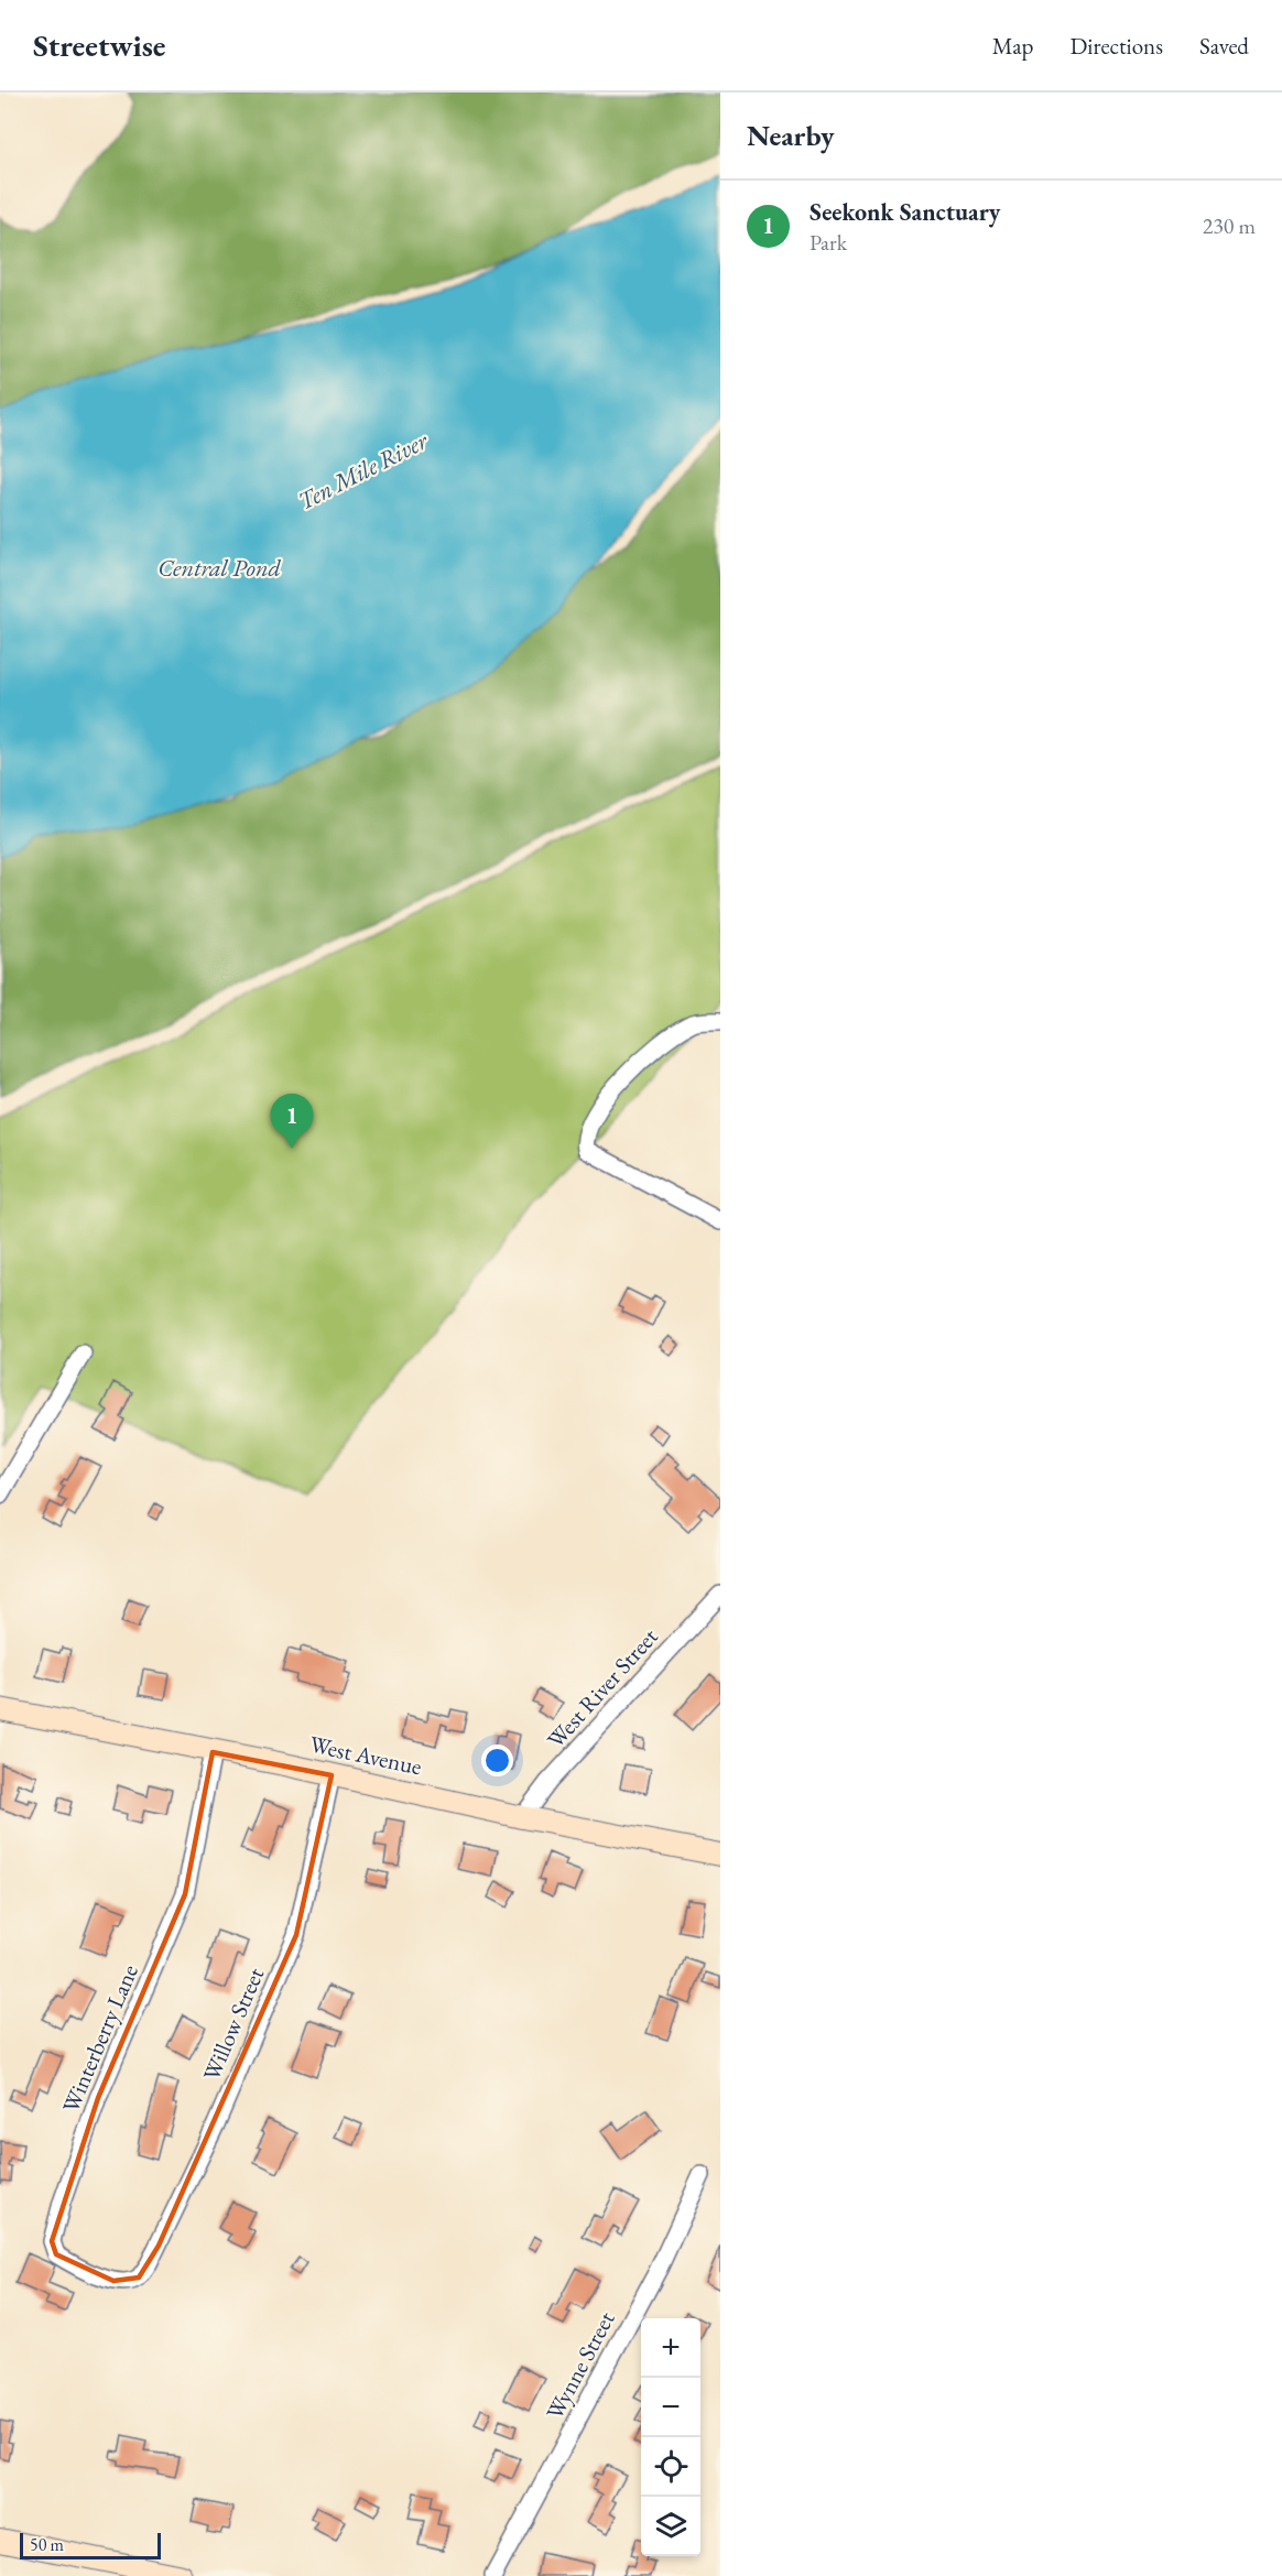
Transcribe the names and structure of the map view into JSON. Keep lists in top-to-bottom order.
{
  "streets": {
    "street": [
      "West River Street",
      "West Avenue",
      "Willow Street",
      "Winterberry Lane",
      "Wynne Street"
    ]
  },
  "crossings": [
    ["West River Street", "West Avenue"],
    ["West Avenue", "Willow Street"],
    ["West Avenue", "Winterberry Lane"],
    ["Willow Street", "Winterberry Lane"]
  ],
  "water": ["Ten Mile River", "Central Pond"],
  "scale_bar": "50 m",
  "page": {
    "header": "Streetwise",
    "nav": ["Map", "Directions", "Saved"],
    "heading": "Nearby",
    "list": [
      {
        "mark": "1",
        "name": "Seekonk Sanctuary",
        "note": "Park",
        "value": "230 m"
      }
    ],
    "pins": "1",
    "map_buttons": ["+", "−"],
    "scale": "50 m"
  }
}
